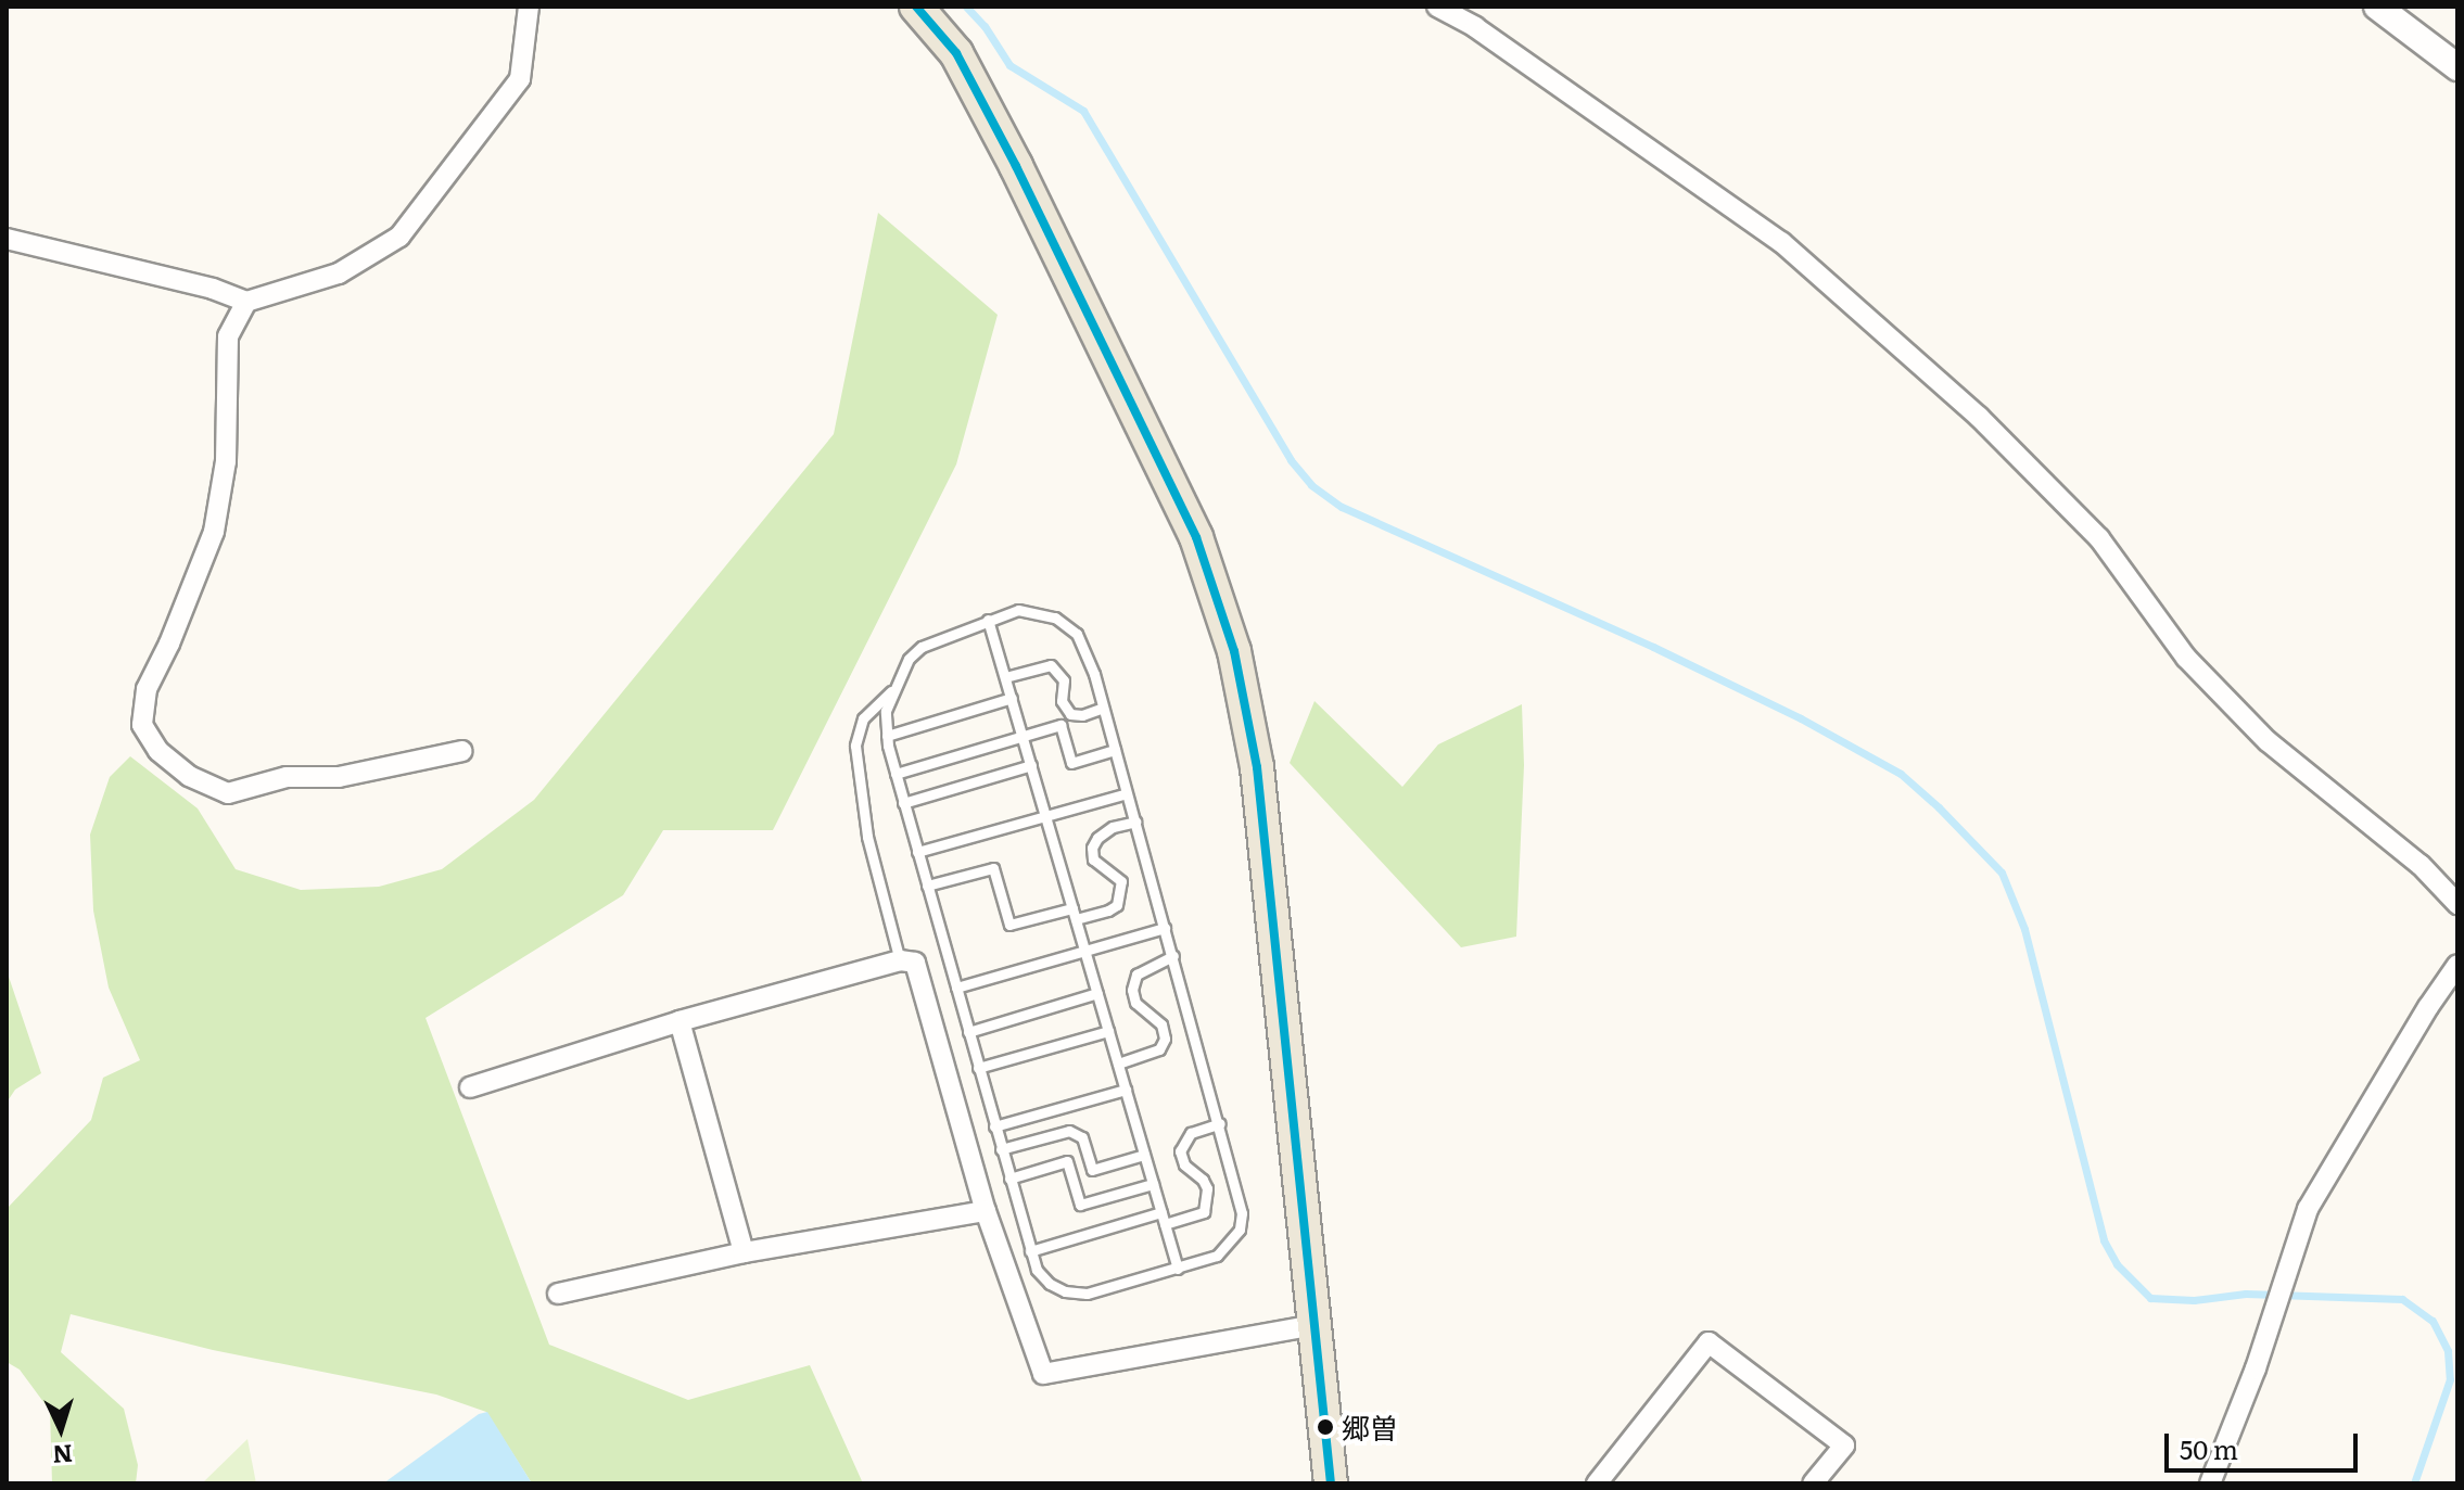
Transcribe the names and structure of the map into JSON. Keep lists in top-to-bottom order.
{
  "places": ["郷曽"],
  "scale_bar": "50 m",
  "north": "bottom"
}
